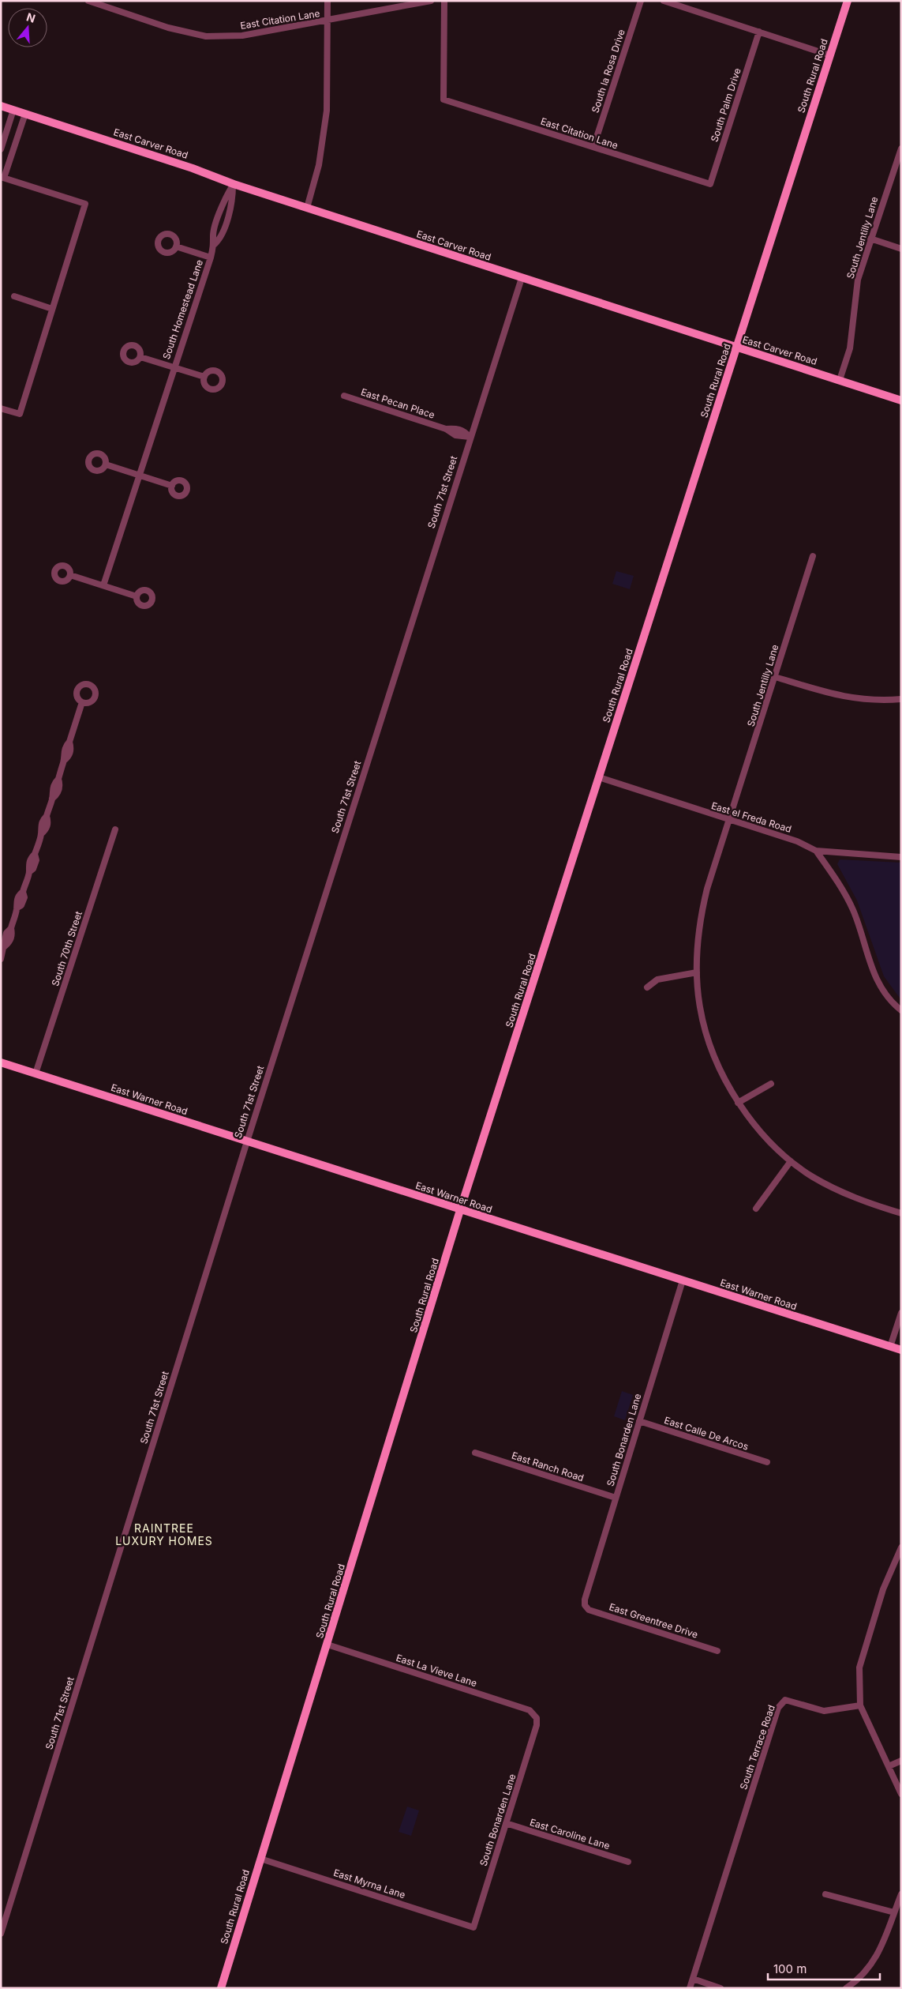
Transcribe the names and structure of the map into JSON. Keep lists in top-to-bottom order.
{
  "streets": {
    "main road": ["South Rural Road", "East Carver Road", "East Warner Road"],
    "street": [
      "East Citation Lane",
      "South la Rosa Drive",
      "South Palm Drive",
      "South Jentilly Lane",
      "South Homestead Lane",
      "East Pecan Place",
      "South 71st Street",
      "East el Freda Road",
      "South 70th Street",
      "East Calle De Arcos",
      "South Bonarden Lane",
      "East Ranch Road",
      "East Greentree Drive",
      "East La Vieve Lane",
      "South Terrace Road",
      "East Caroline Lane",
      "East Myrna Lane"
    ]
  },
  "crossings": [
    ["East Citation Lane", "South la Rosa Drive"],
    ["East Citation Lane", "South Palm Drive"],
    ["South Rural Road", "East Carver Road"],
    ["South Rural Road", "East el Freda Road"],
    ["South Rural Road", "East Warner Road"],
    ["South Rural Road", "East La Vieve Lane"],
    ["South Rural Road", "East Myrna Lane"],
    ["East Carver Road", "South Jentilly Lane"],
    ["East Carver Road", "South Homestead Lane"],
    ["East Carver Road", "South 71st Street"],
    ["South Jentilly Lane", "East el Freda Road"],
    ["East Pecan Place", "South 71st Street"],
    ["South 71st Street", "East Warner Road"],
    ["South 70th Street", "East Warner Road"],
    ["East Warner Road", "South Bonarden Lane"],
    ["East Calle De Arcos", "South Bonarden Lane"],
    ["South Bonarden Lane", "East Ranch Road"],
    ["South Bonarden Lane", "East Greentree Drive"],
    ["South Bonarden Lane", "East La Vieve Lane"],
    ["South Bonarden Lane", "East Caroline Lane"],
    ["South Bonarden Lane", "East Myrna Lane"]
  ],
  "districts": ["RAINTREE LUXURY HOMES"],
  "scale_bar": "100 m",
  "north": "top"
}
